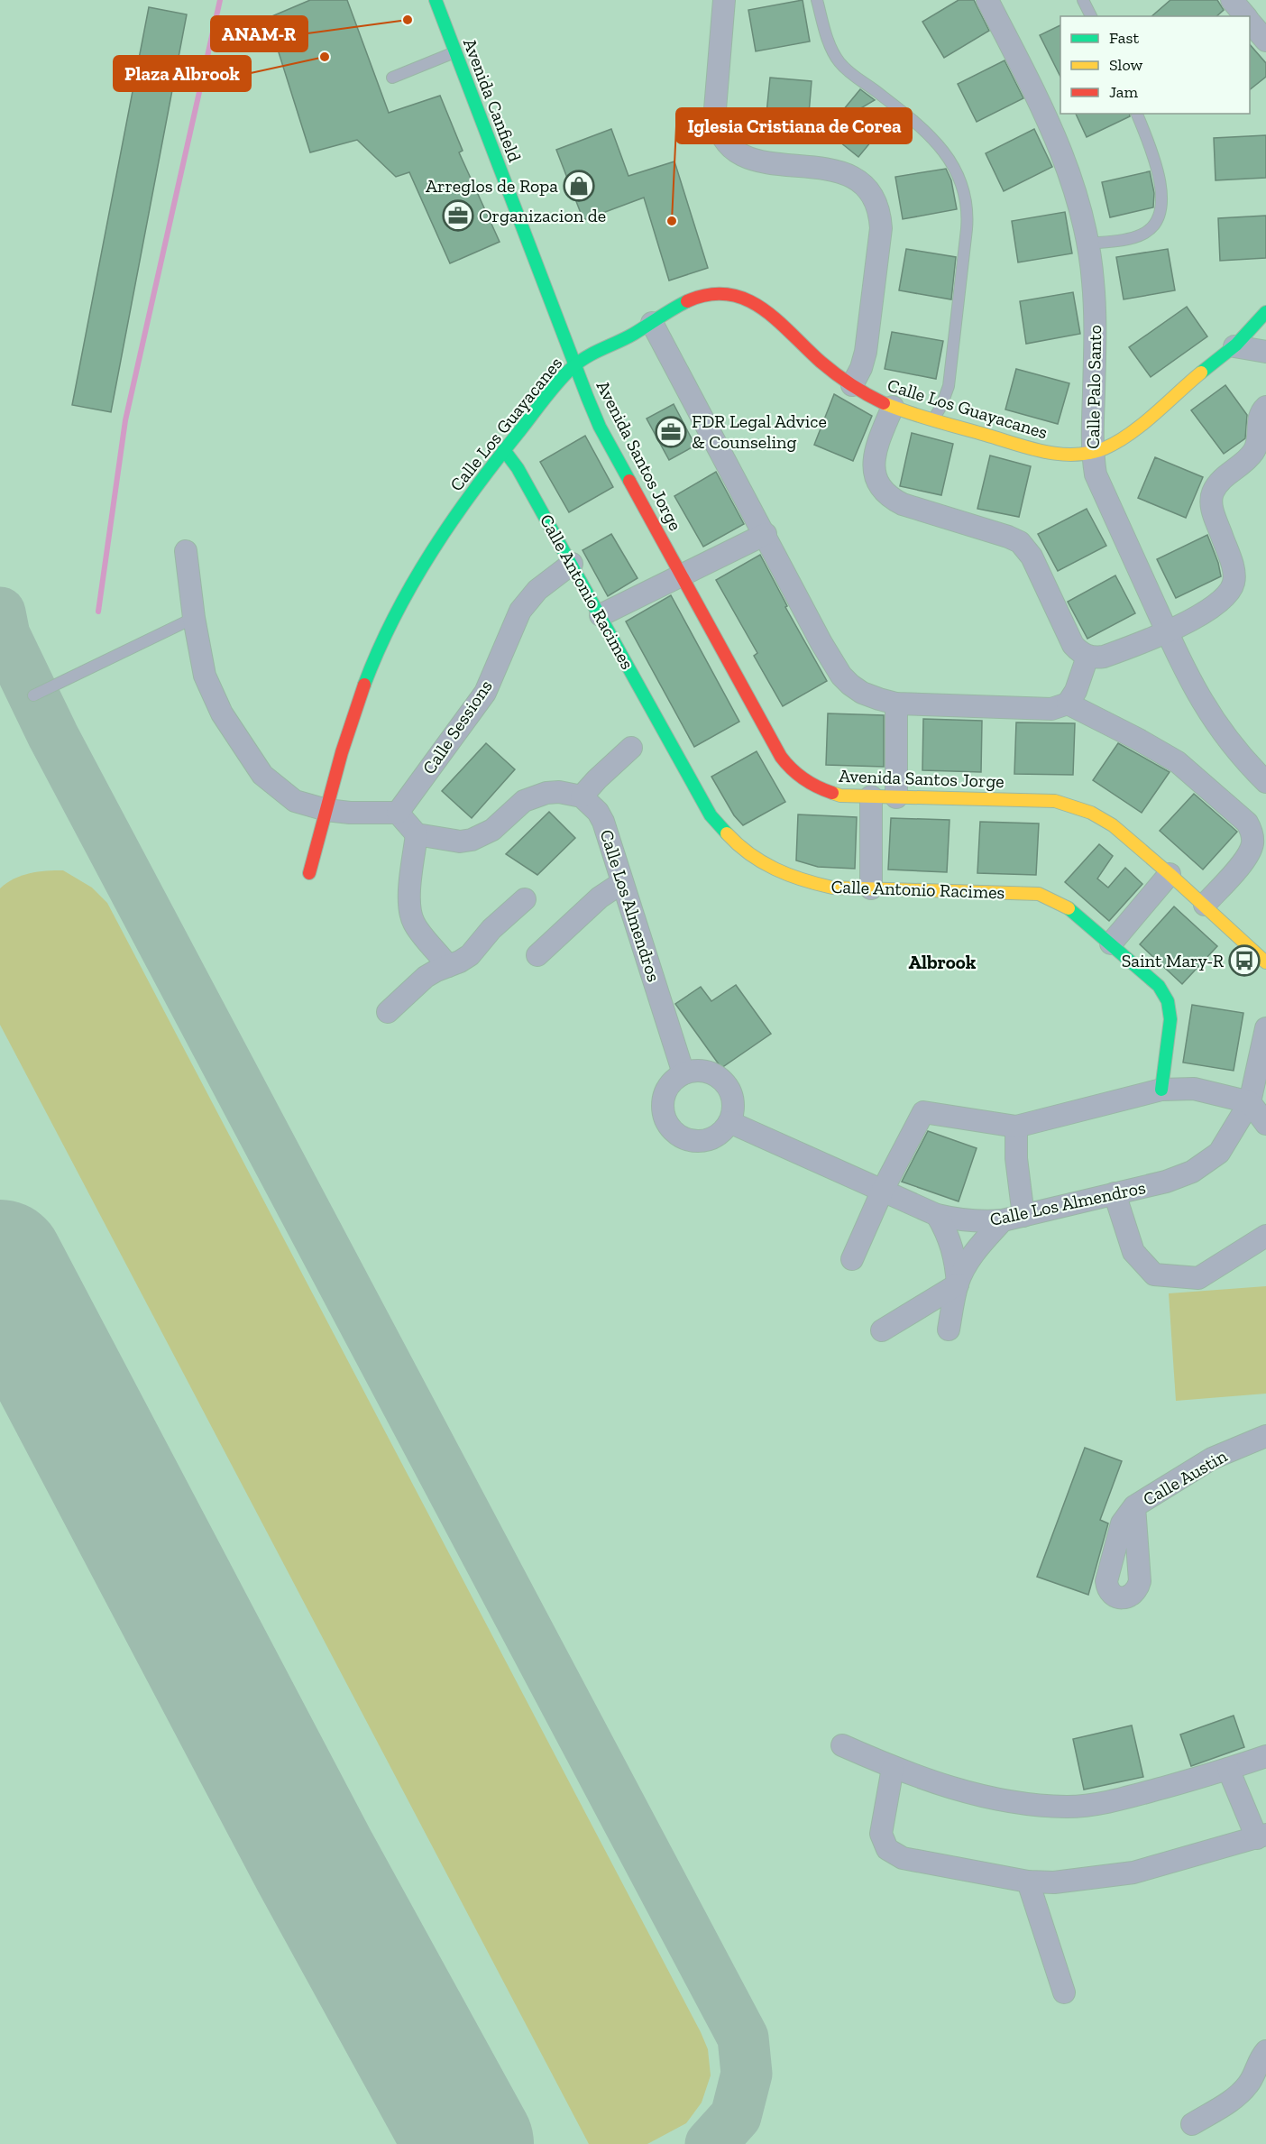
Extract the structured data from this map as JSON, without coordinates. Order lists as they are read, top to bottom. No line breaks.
{"streets":{"street":["Avenida Canfield","Calle Palo Santo","Calle Los Guayacanes","Avenida Santos Jorge","Calle Antonio Racimes","Calle Sessions","Calle Los Almendros","Calle Austin"]},"crossings":[["Avenida Canfield","Calle Los Guayacanes"],["Avenida Canfield","Avenida Santos Jorge"],["Calle Palo Santo","Calle Los Guayacanes"],["Calle Los Guayacanes","Avenida Santos Jorge"],["Calle Los Guayacanes","Calle Antonio Racimes"],["Calle Antonio Racimes","Calle Sessions"]],"districts":["Albrook"],"places":{"other":["ANAM-R","Plaza Albrook","Iglesia Cristiana de Corea"],"shop":["Arreglos de Ropa"],"office":["Organizacion de","FDR Legal Advice & Counseling"],"bus stop":["Saint Mary-R"]},"legend":["Fast","Slow","Jam"]}
